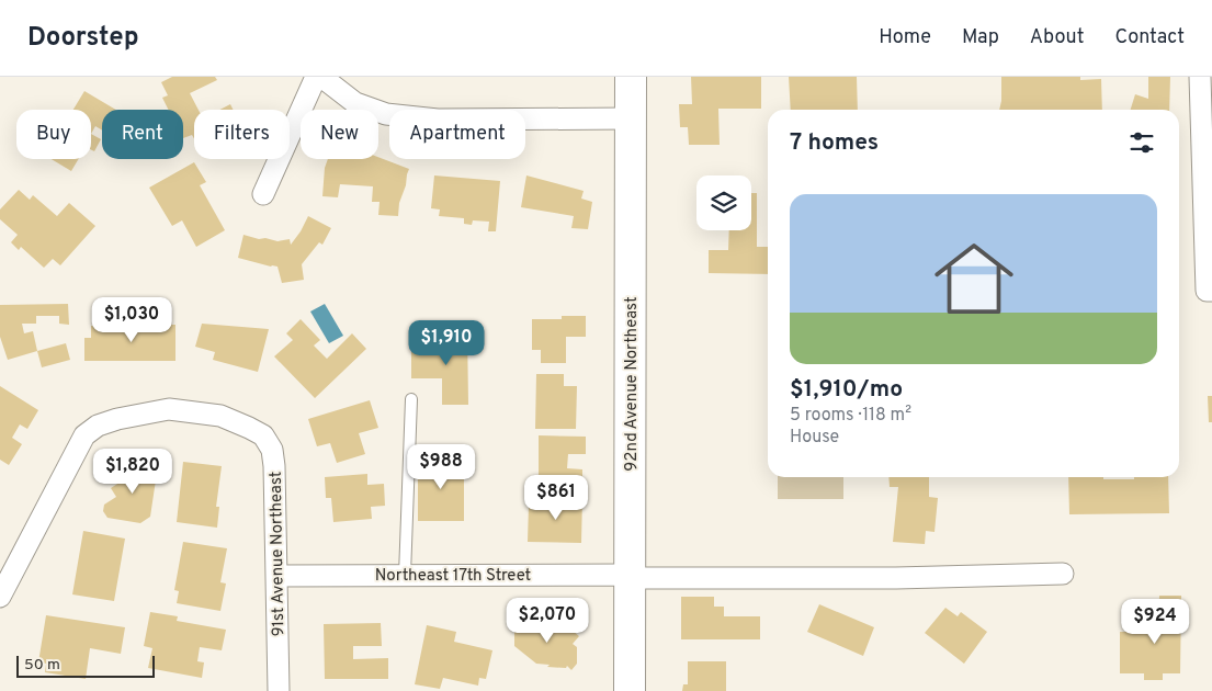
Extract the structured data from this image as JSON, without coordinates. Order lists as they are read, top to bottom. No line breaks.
{"streets":{"main road":["92nd Avenue Northeast"],"street":["91st Avenue Northeast","Northeast 17th Street"]},"crossings":[["92nd Avenue Northeast","Northeast 17th Street"],["91st Avenue Northeast","Northeast 17th Street"]],"scale_bar":"50 m","page":{"header":"Doorstep","nav":["Home","Map","About","Contact"],"chip":["Buy","Rent","Filters","New","Apartment"],"heading":"7 homes","list":[{"name":"$1,910/mo","note":"5 rooms · 118 m² · House"}],"price":["$1,030","$1,910","$988","$1,820","$861","$2,070","$924"],"scale":"50 m"}}
